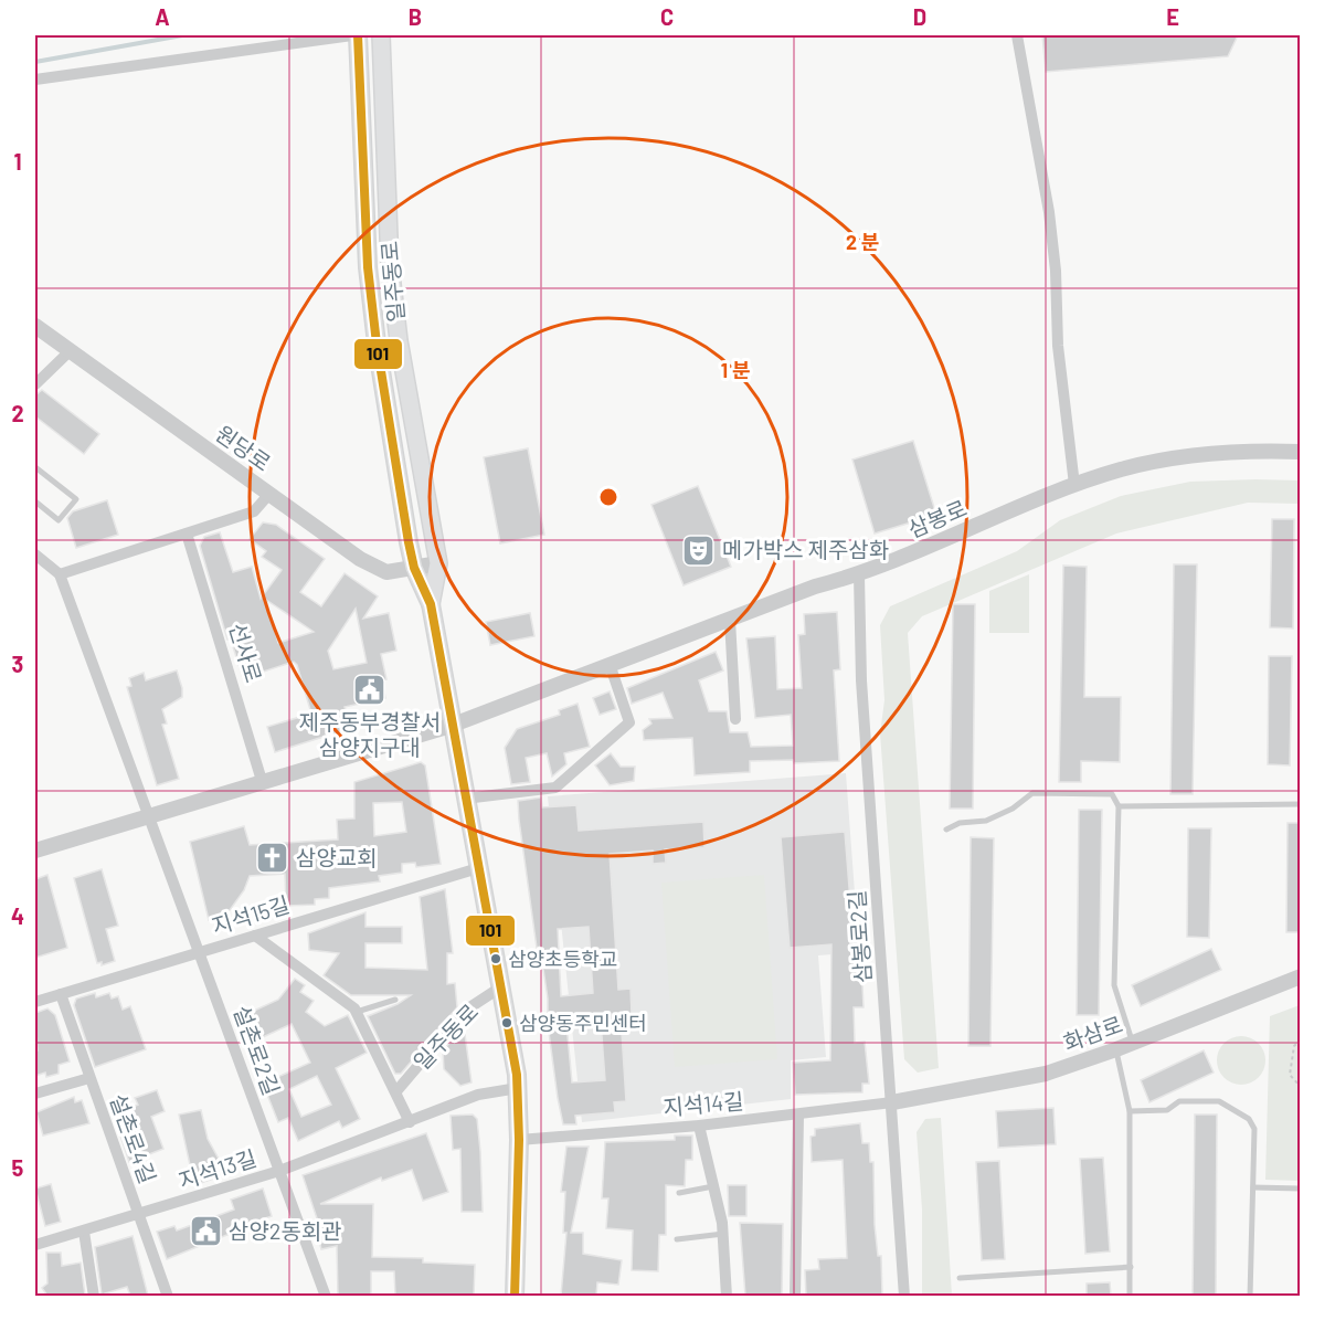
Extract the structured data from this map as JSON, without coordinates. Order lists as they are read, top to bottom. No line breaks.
{"streets":{"main road":["일주동로"],"street":["원당로","삼봉로","선사로","지석15길","삼봉로2길","화삼로","설촌로2길","지석14길","설촌로4길","지석13길"]},"crossings":[["일주동로","원당로"],["일주동로","삼봉로"],["일주동로","지석15길"],["일주동로","지석14길"],["일주동로","지석13길"],["삼봉로","삼봉로2길"],["지석15길","설촌로2길"],["지석15길","설촌로4길"],["삼봉로2길","화삼로"],["삼봉로2길","지석14길"],["화삼로","지석14길"],["설촌로2길","지석13길"],["설촌로4길","지석13길"]],"places":{"theatre":["메가박스 제주삼화"],"public building":["제주동부경찰서 삼양지구대","삼양2동회관"],"church":["삼양교회"],"other":["삼양초등학교","삼양동주민센터"]},"lines":["transit line 101"],"grid":{"columns":["A","B","C","D","E"],"rows":["1","2","3","4","5"]},"rings":["2 분","1 분"]}
